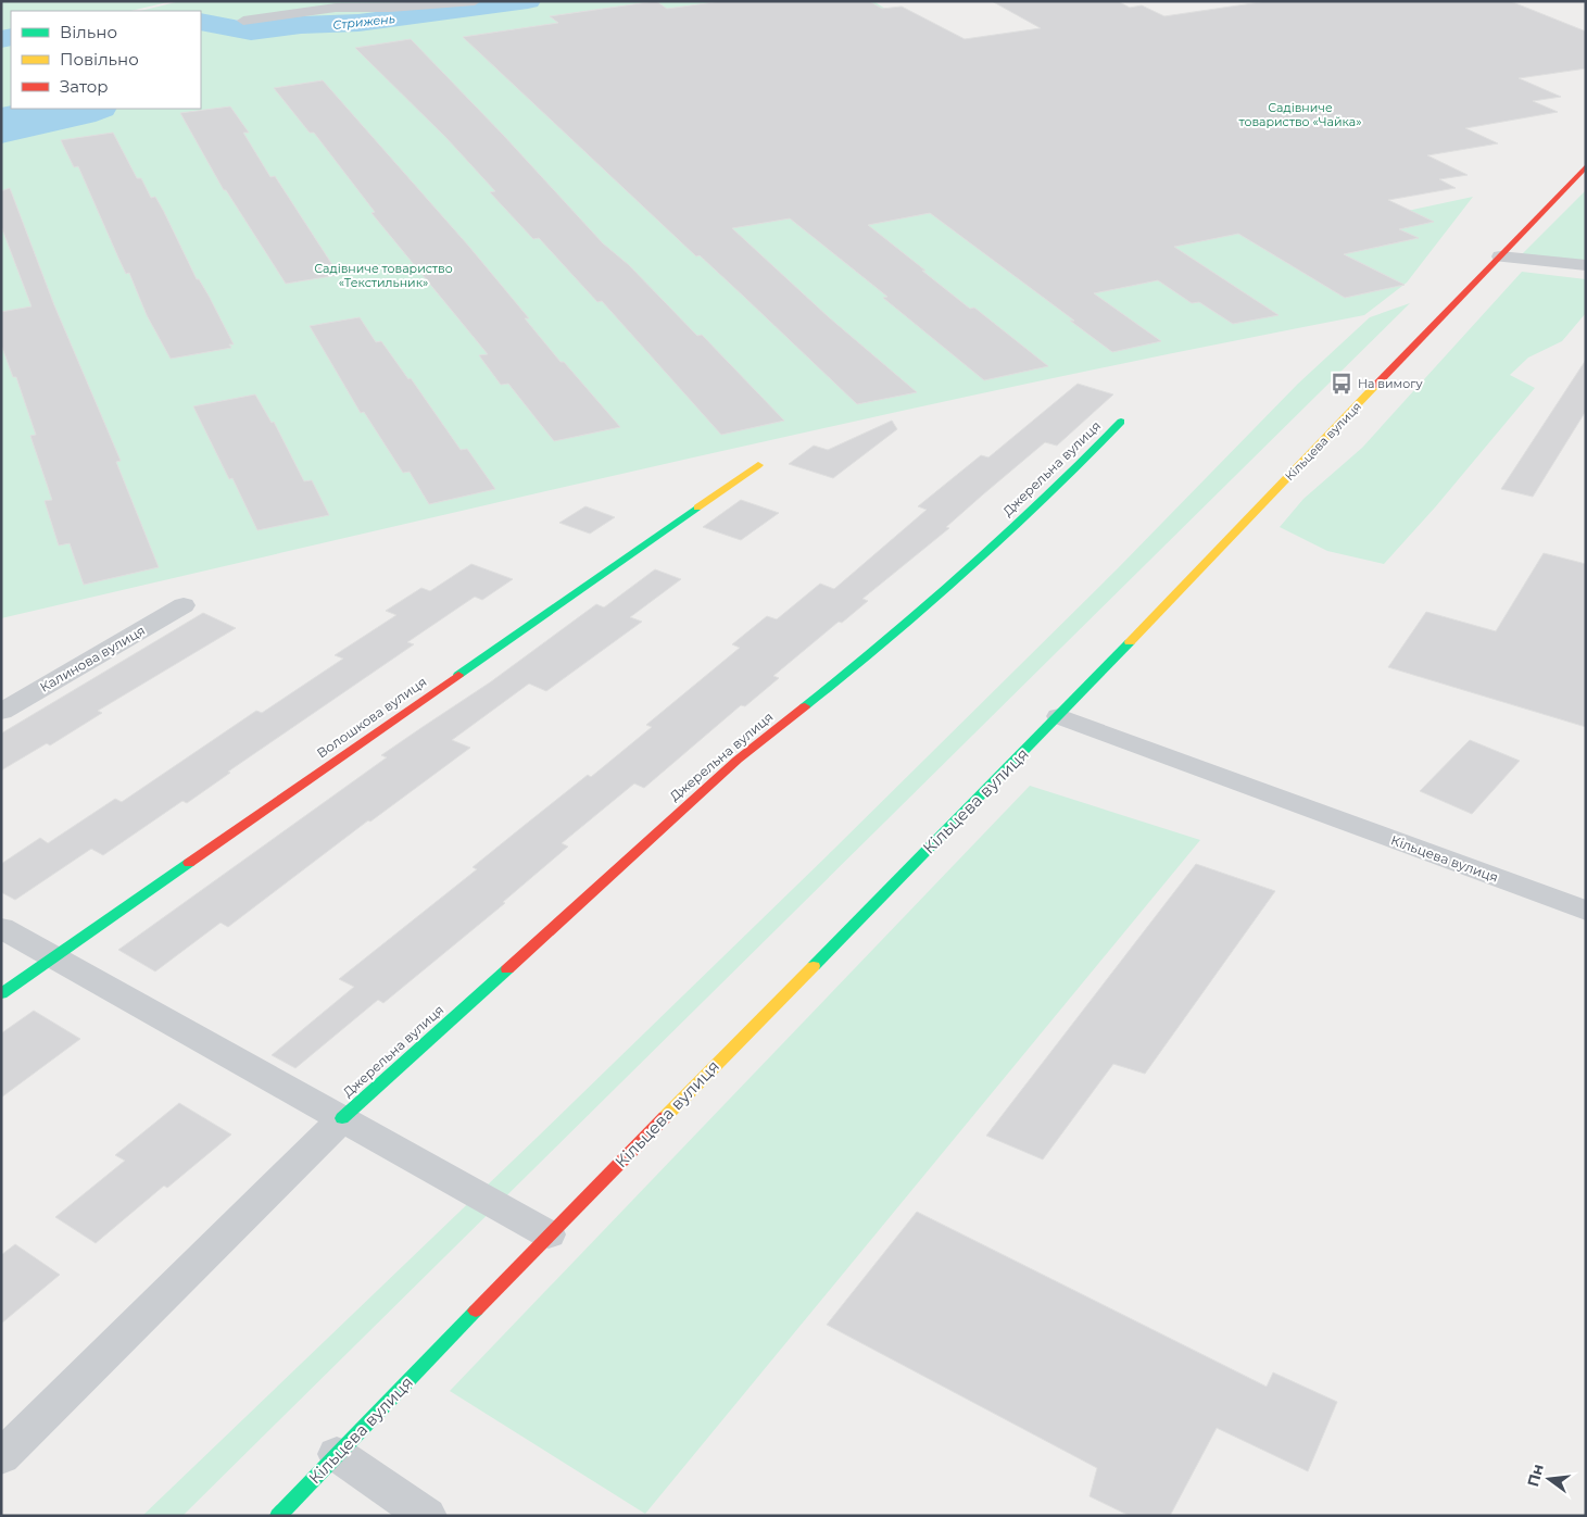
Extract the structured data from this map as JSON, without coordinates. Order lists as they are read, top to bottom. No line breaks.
{"streets":{"main road":["Кільцева вулиця","Джерельна вулиця","Волошкова вулиця"],"street":["Калинова вулиця"]},"water":["Стрижень"],"parks":["Садівниче товариство «Чайка»","Садівниче товариство «Текстильник»"],"places":{"bus stop":["На вимогу"]},"legend":["Вільно","Повільно","Затор"],"north":"left"}
